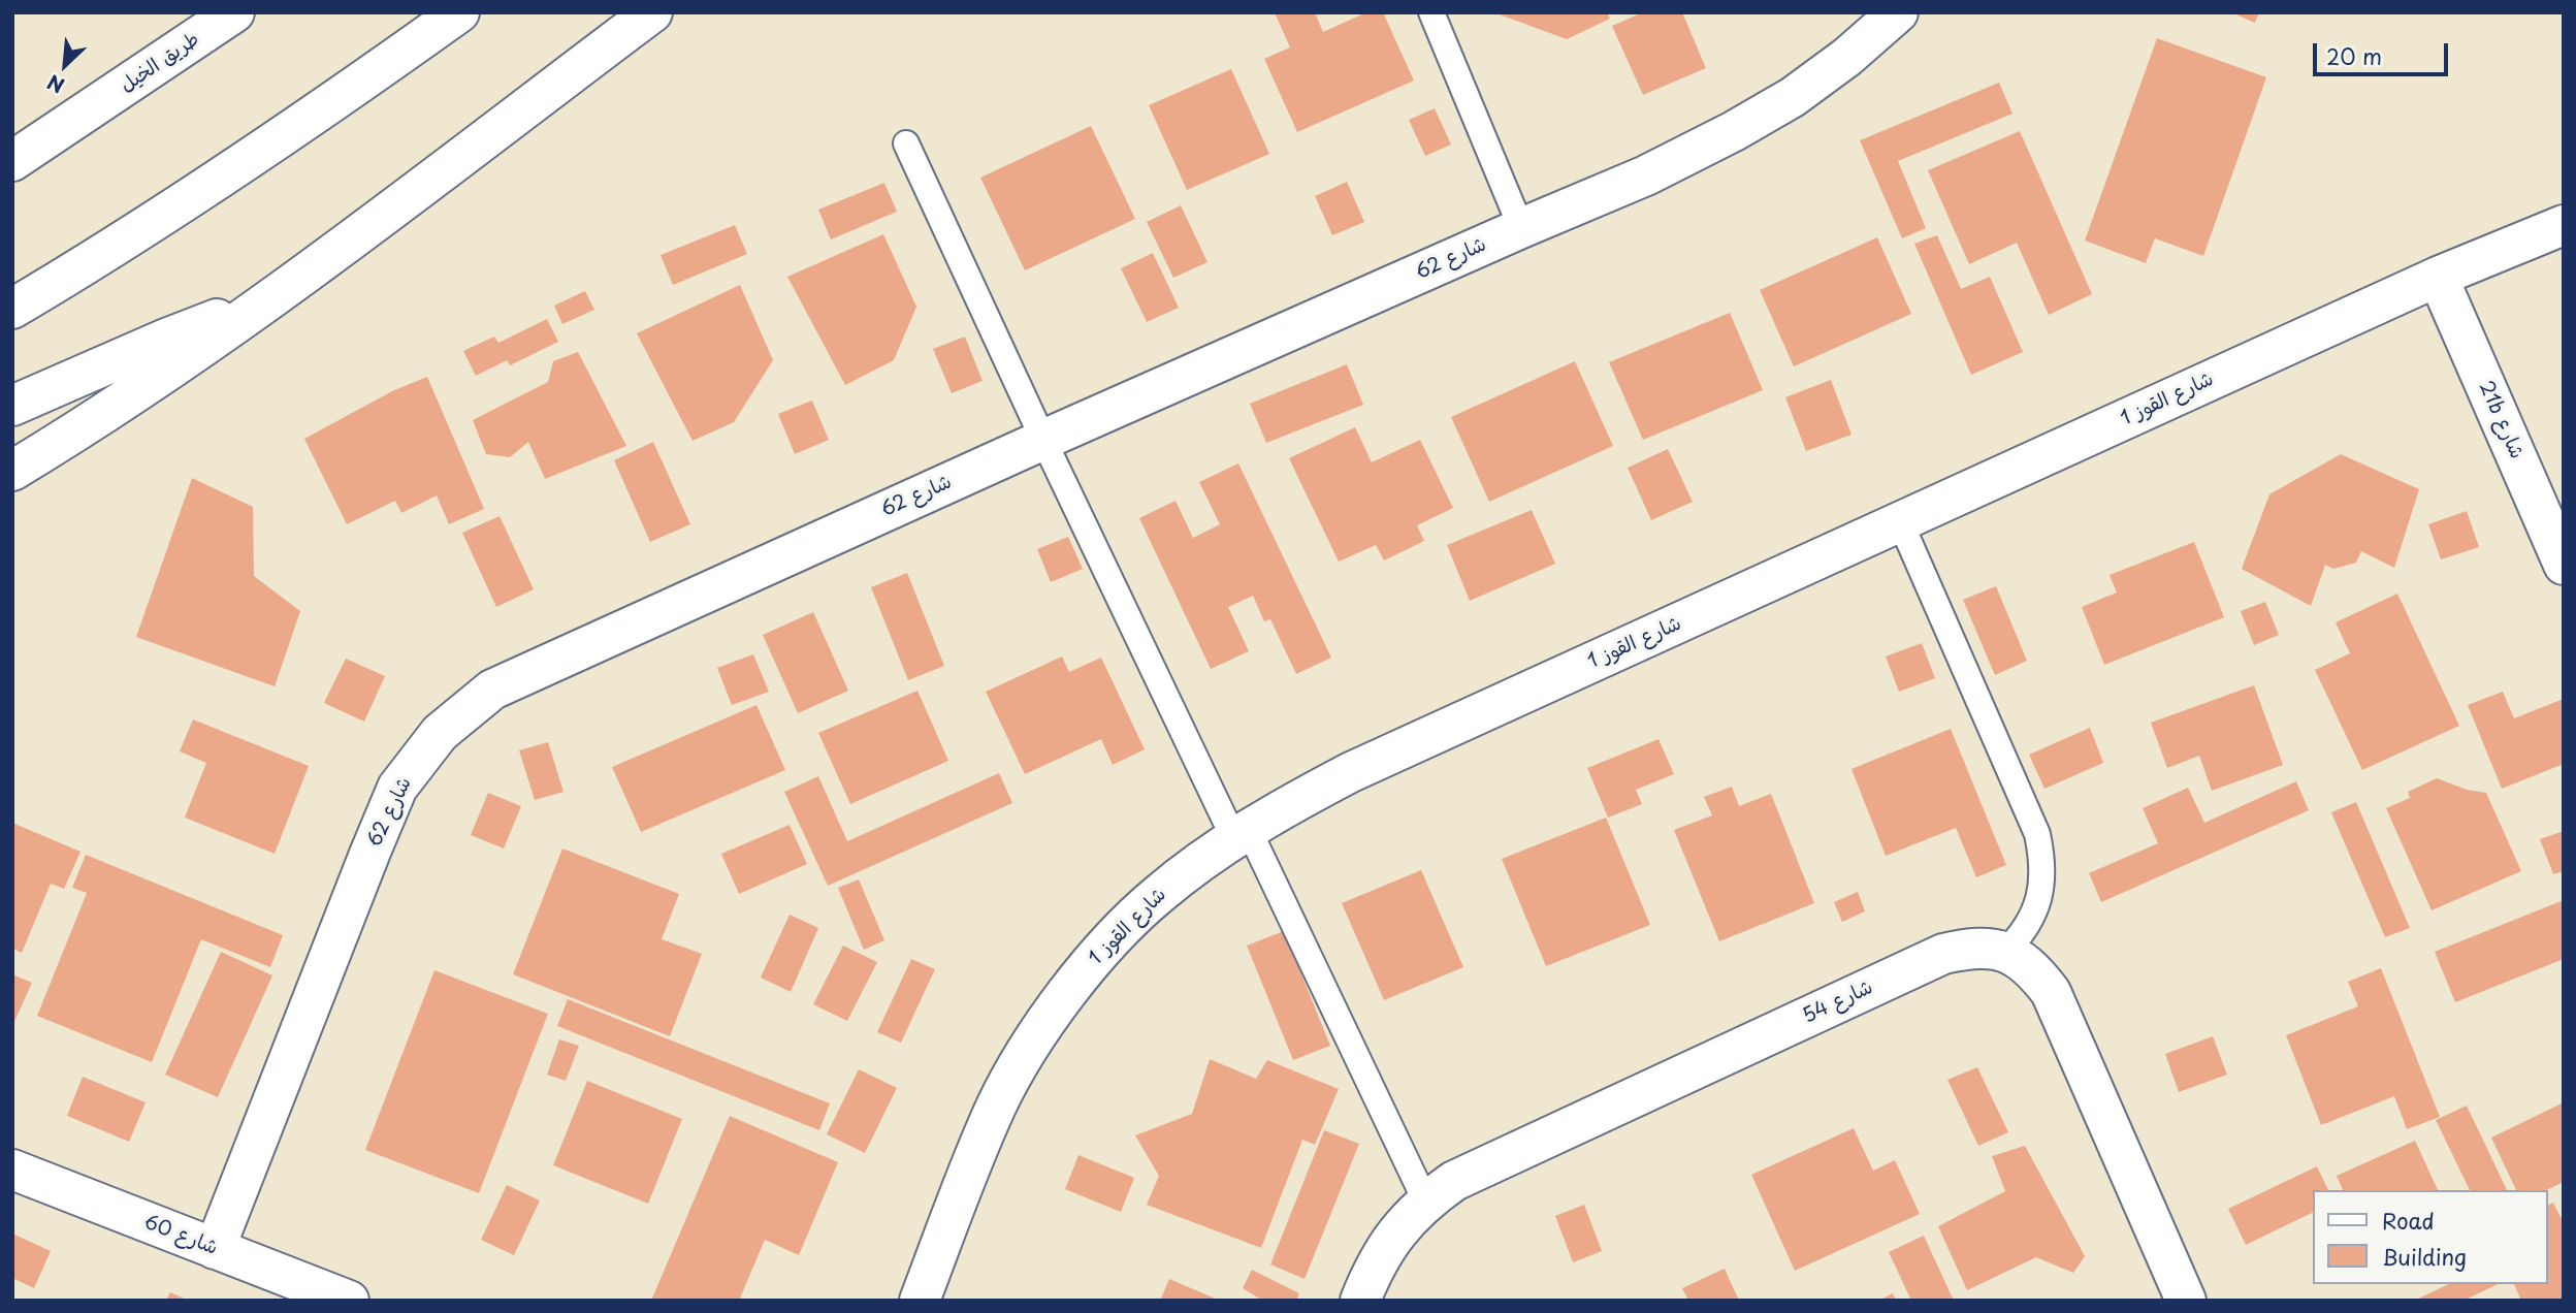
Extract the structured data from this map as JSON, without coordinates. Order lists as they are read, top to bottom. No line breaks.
{"streets":{"main road":["طريق الخيل","شارع 62","شارع القوز 1","21b شارع","شارع 54","شارع 60"]},"crossings":[["شارع 62","شارع 60"],["شارع القوز 1","21b شارع"]],"legend":["Road","Building"],"scale_bar":"20 m","north":"bottom left"}
